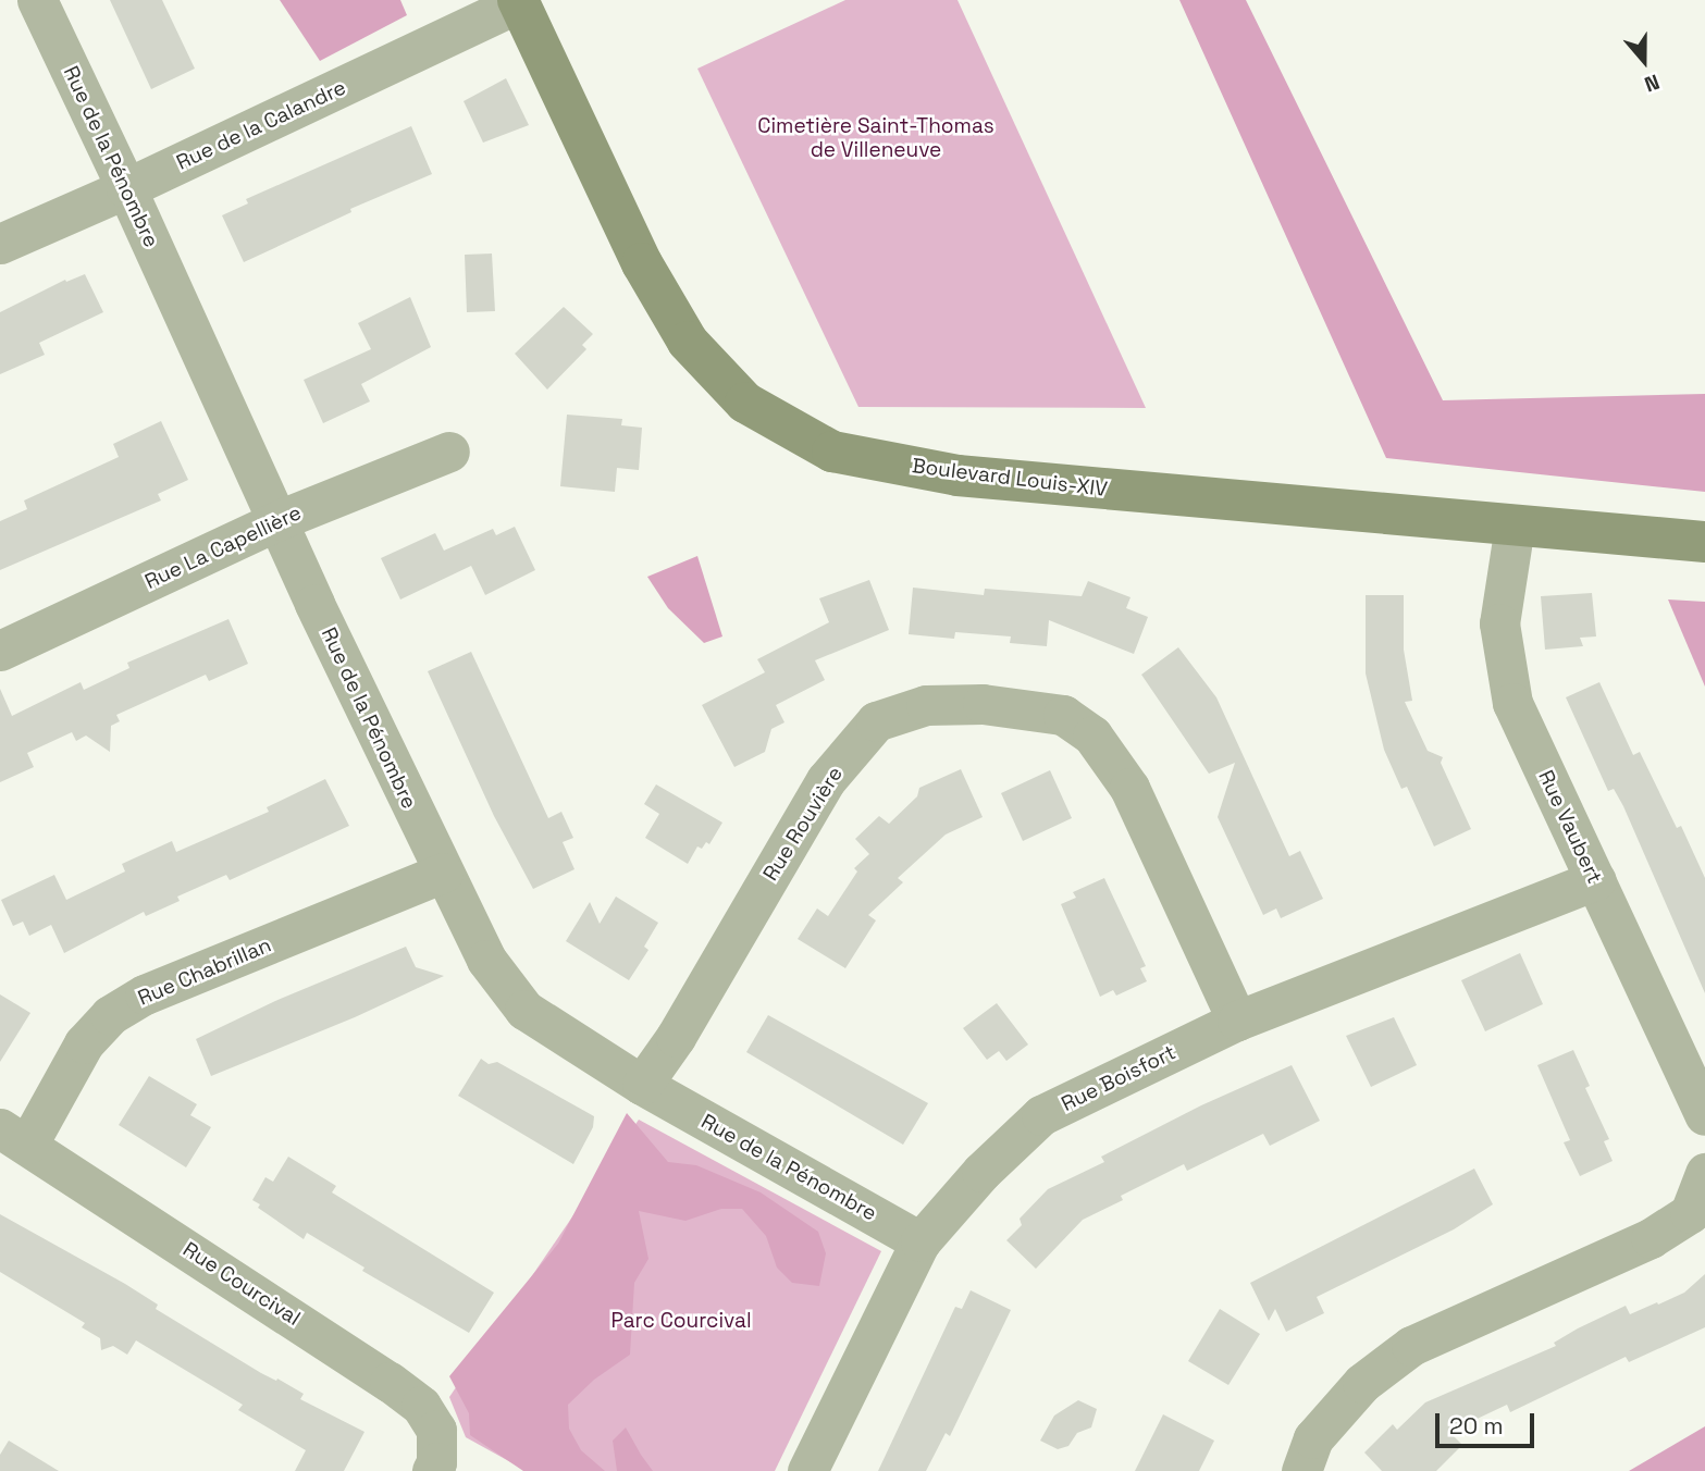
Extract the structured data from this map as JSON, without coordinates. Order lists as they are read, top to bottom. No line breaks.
{"streets":{"main road":["Boulevard Louis-XIV"],"street":["Rue de la Calandre","Rue de la Pénombre","Rue La Capellière","Rue Rouvière","Rue Vaubert","Rue Chabrillan","Rue Boisfort","Rue Courcival"]},"crossings":[["Rue de la Calandre","Rue de la Pénombre"],["Rue de la Calandre","Boulevard Louis-XIV"],["Rue de la Pénombre","Rue La Capellière"],["Rue de la Pénombre","Rue Rouvière"],["Rue de la Pénombre","Rue Chabrillan"],["Rue de la Pénombre","Rue Boisfort"],["Boulevard Louis-XIV","Rue Vaubert"],["Rue Rouvière","Rue Boisfort"],["Rue Vaubert","Rue Boisfort"],["Rue Chabrillan","Rue Courcival"]],"parks":["Cimetière Saint-Thomas de Villeneuve","Parc Courcival"],"scale_bar":"20 m","north":"bottom"}
